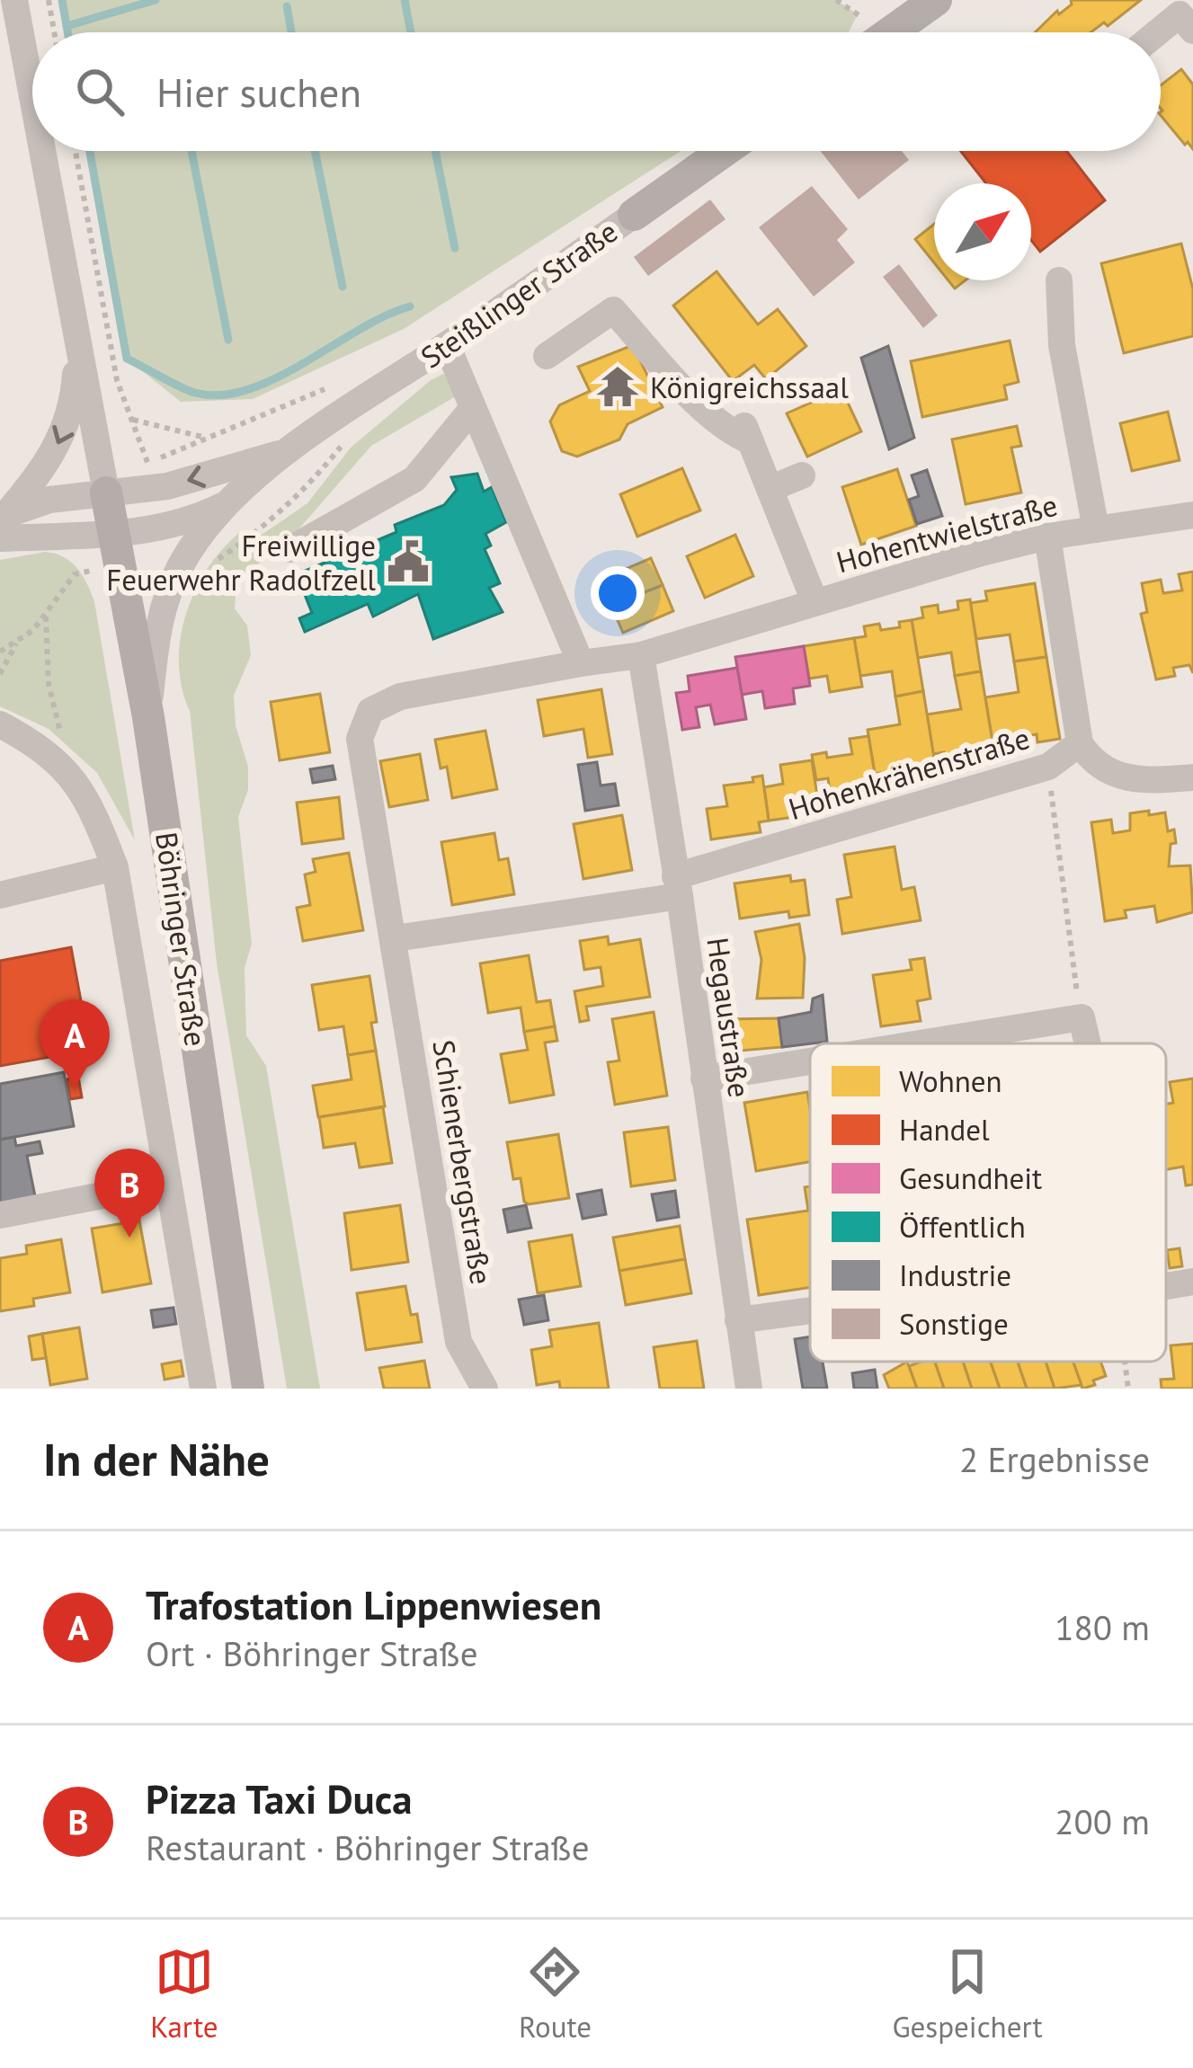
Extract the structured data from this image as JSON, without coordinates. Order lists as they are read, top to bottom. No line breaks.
{"streets":{"main road":["Steißlinger Straße","Böhringer Straße"],"street":["Hohentwielstraße","Hohenkrähenstraße","Hegaustraße","Schienerbergstraße"]},"crossings":[["Hohentwielstraße","Hegaustraße"],["Hohentwielstraße","Schienerbergstraße"],["Hohenkrähenstraße","Hegaustraße"]],"places":{"temple":["Königreichssaal"],"public building":["Freiwillige Feuerwehr Radolfzell"]},"legend":["Wohnen","Handel","Gesundheit","Öffentlich","Industrie","Sonstige"],"north":"top right","page":{"search":"Hier suchen","pins":["A","B"],"heading":["In der Nähe","2 Ergebnisse"],"list":[{"mark":"A","name":"Trafostation Lippenwiesen","note":"Ort · Böhringer Straße","value":"180 m"},{"mark":"B","name":"Pizza Taxi Duca","note":"Restaurant · Böhringer Straße","value":"200 m"}],"nav":["Karte","Route","Gespeichert"]}}
